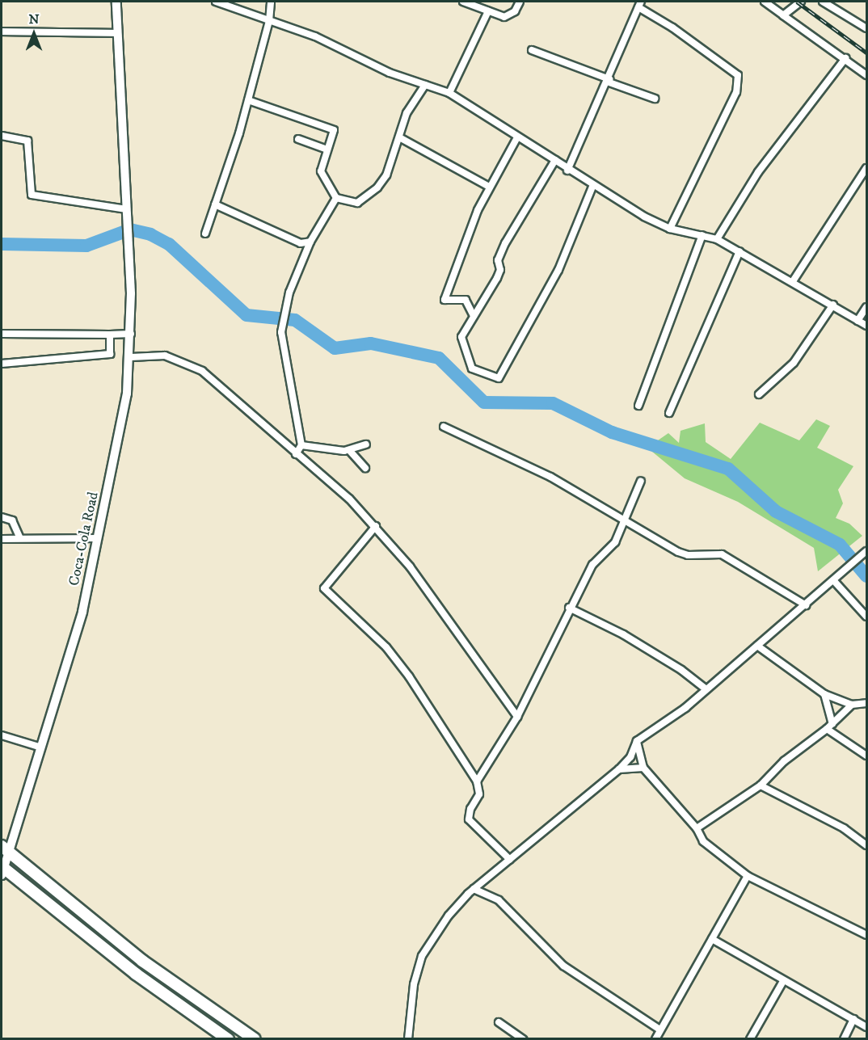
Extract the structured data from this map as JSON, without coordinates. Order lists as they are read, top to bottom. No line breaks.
{"streets":{"street":["Coca-Cola Road"]},"north":"top"}
